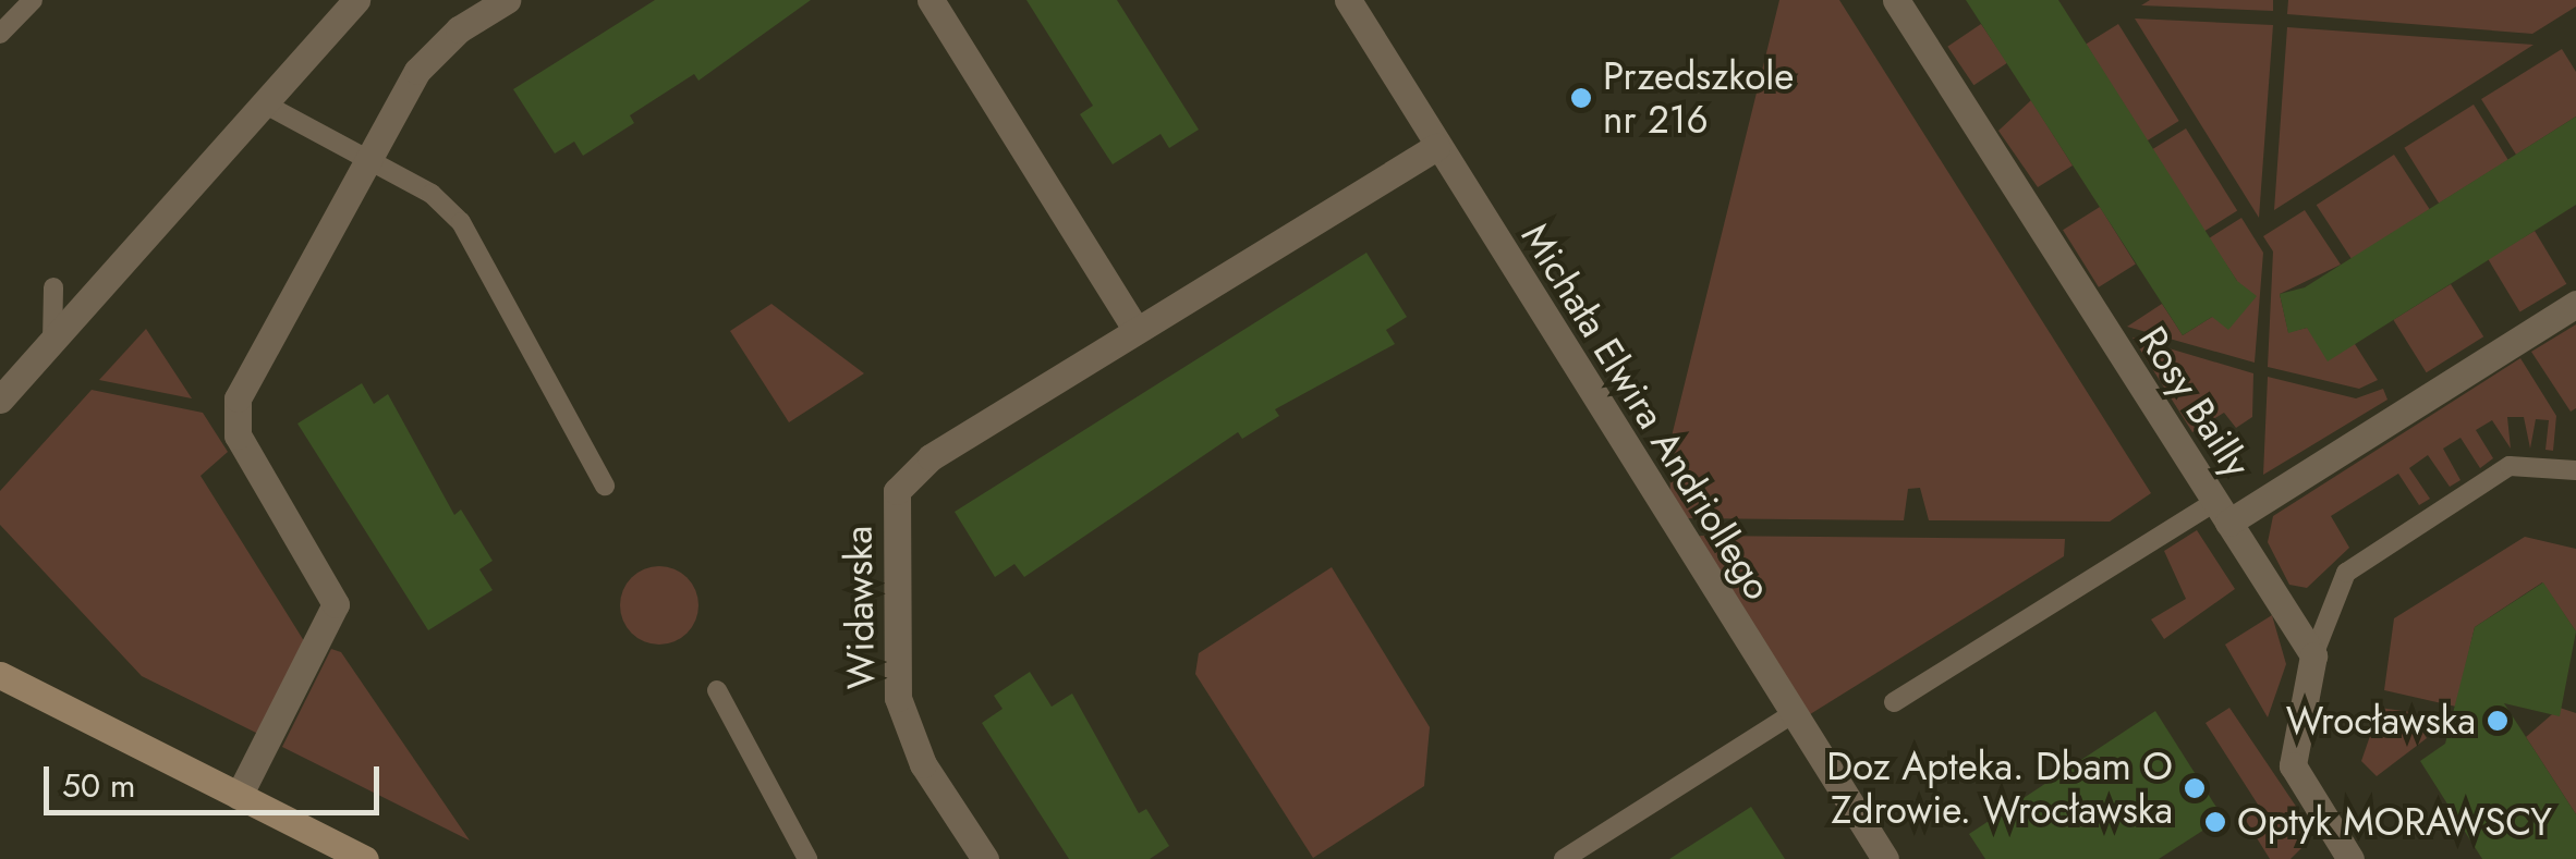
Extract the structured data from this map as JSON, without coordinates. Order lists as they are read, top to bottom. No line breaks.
{"streets":{"street":["Rosy Bailly","Michała Elwira Andriollego","Widawska"]},"crossings":[["Michała Elwira Andriollego","Widawska"]],"places":["Przedszkole nr 216","Wrocławska","Doz Apteka. Dbam O Zdrowie. Wrocławska","Optyk MORAWSCY"],"scale_bar":"50 m"}
